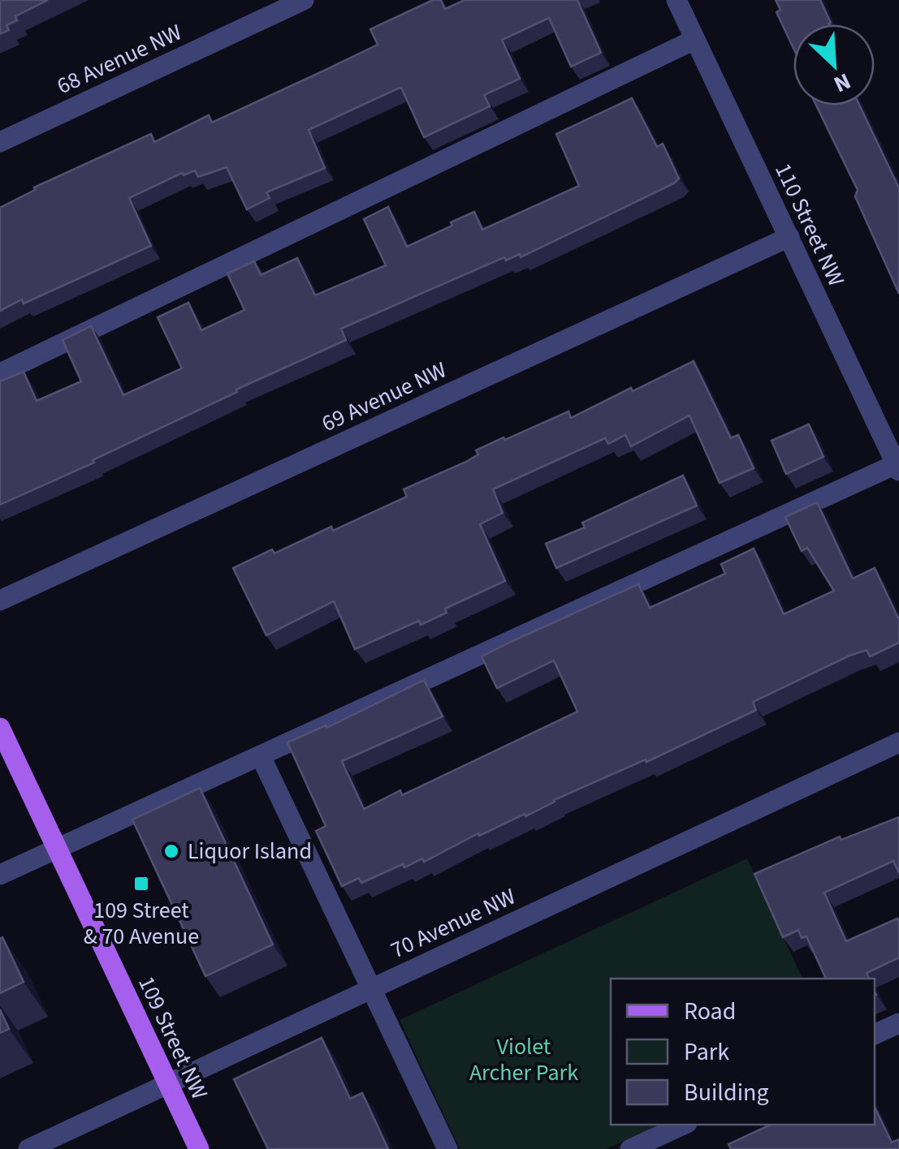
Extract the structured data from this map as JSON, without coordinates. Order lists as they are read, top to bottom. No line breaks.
{"streets":{"main road":["109 Street NW"],"street":["68 Avenue NW","110 Street NW","69 Avenue NW","70 Avenue NW"]},"crossings":[["110 Street NW","69 Avenue NW"],["70 Avenue NW","109 Street NW"]],"parks":["Violet Archer Park"],"places":{"other":["Liquor Island"],"transit":["109 Street & 70 Avenue"]},"legend":["Road","Park","Building"],"north":"bottom right"}
